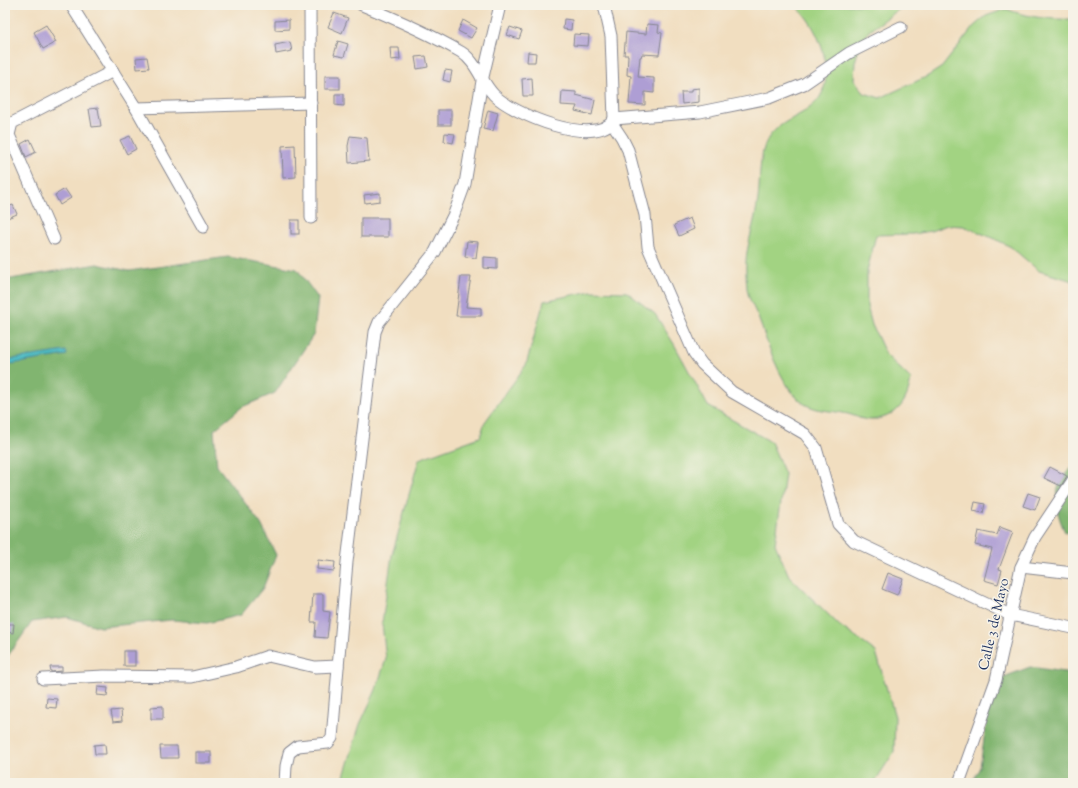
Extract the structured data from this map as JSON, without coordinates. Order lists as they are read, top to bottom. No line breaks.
{"streets":{"street":["Calle 3 de Mayo"]}}
